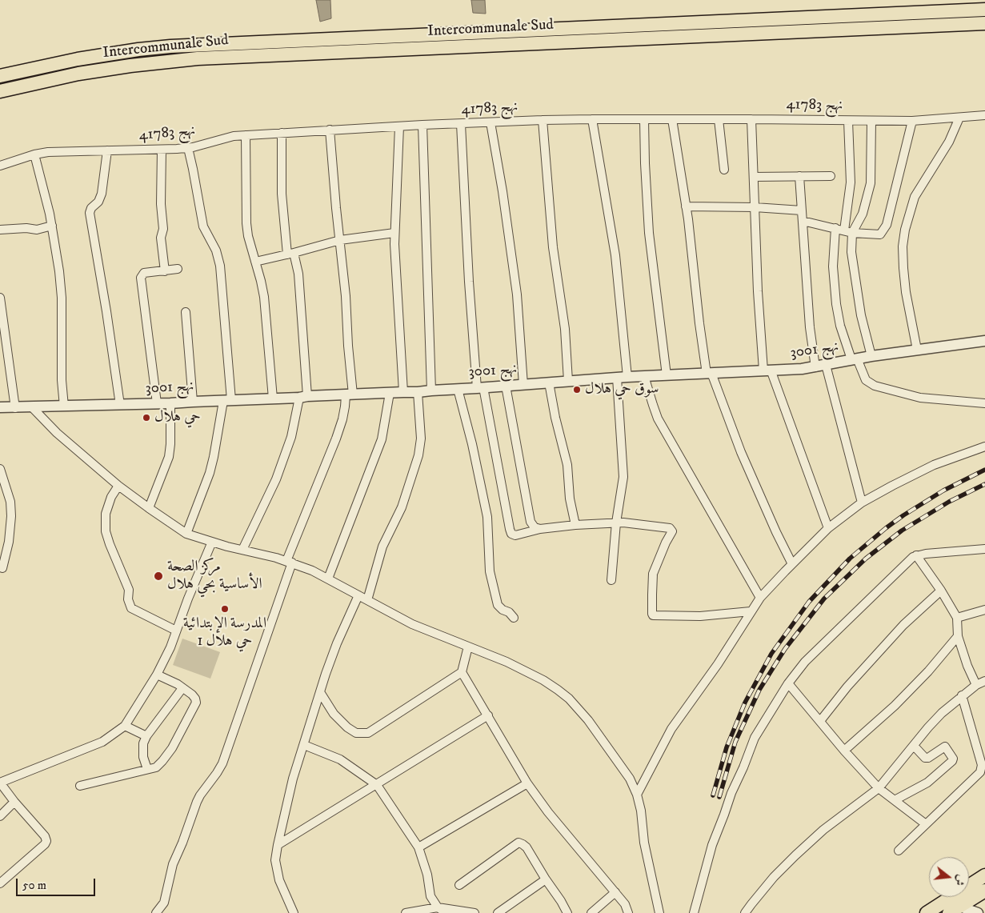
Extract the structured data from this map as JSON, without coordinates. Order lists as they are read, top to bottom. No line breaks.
{"streets":{"main road":["Intercommunale Sud"],"street":["نهج 41783","نهج 3001"]},"places":["سوق حي هلال","حي هلال","مركز الصحة الأساسية بحي هلال","المدرسة الإبتدائية حي هلال 1"],"scale_bar":"50 m","north":"right"}
